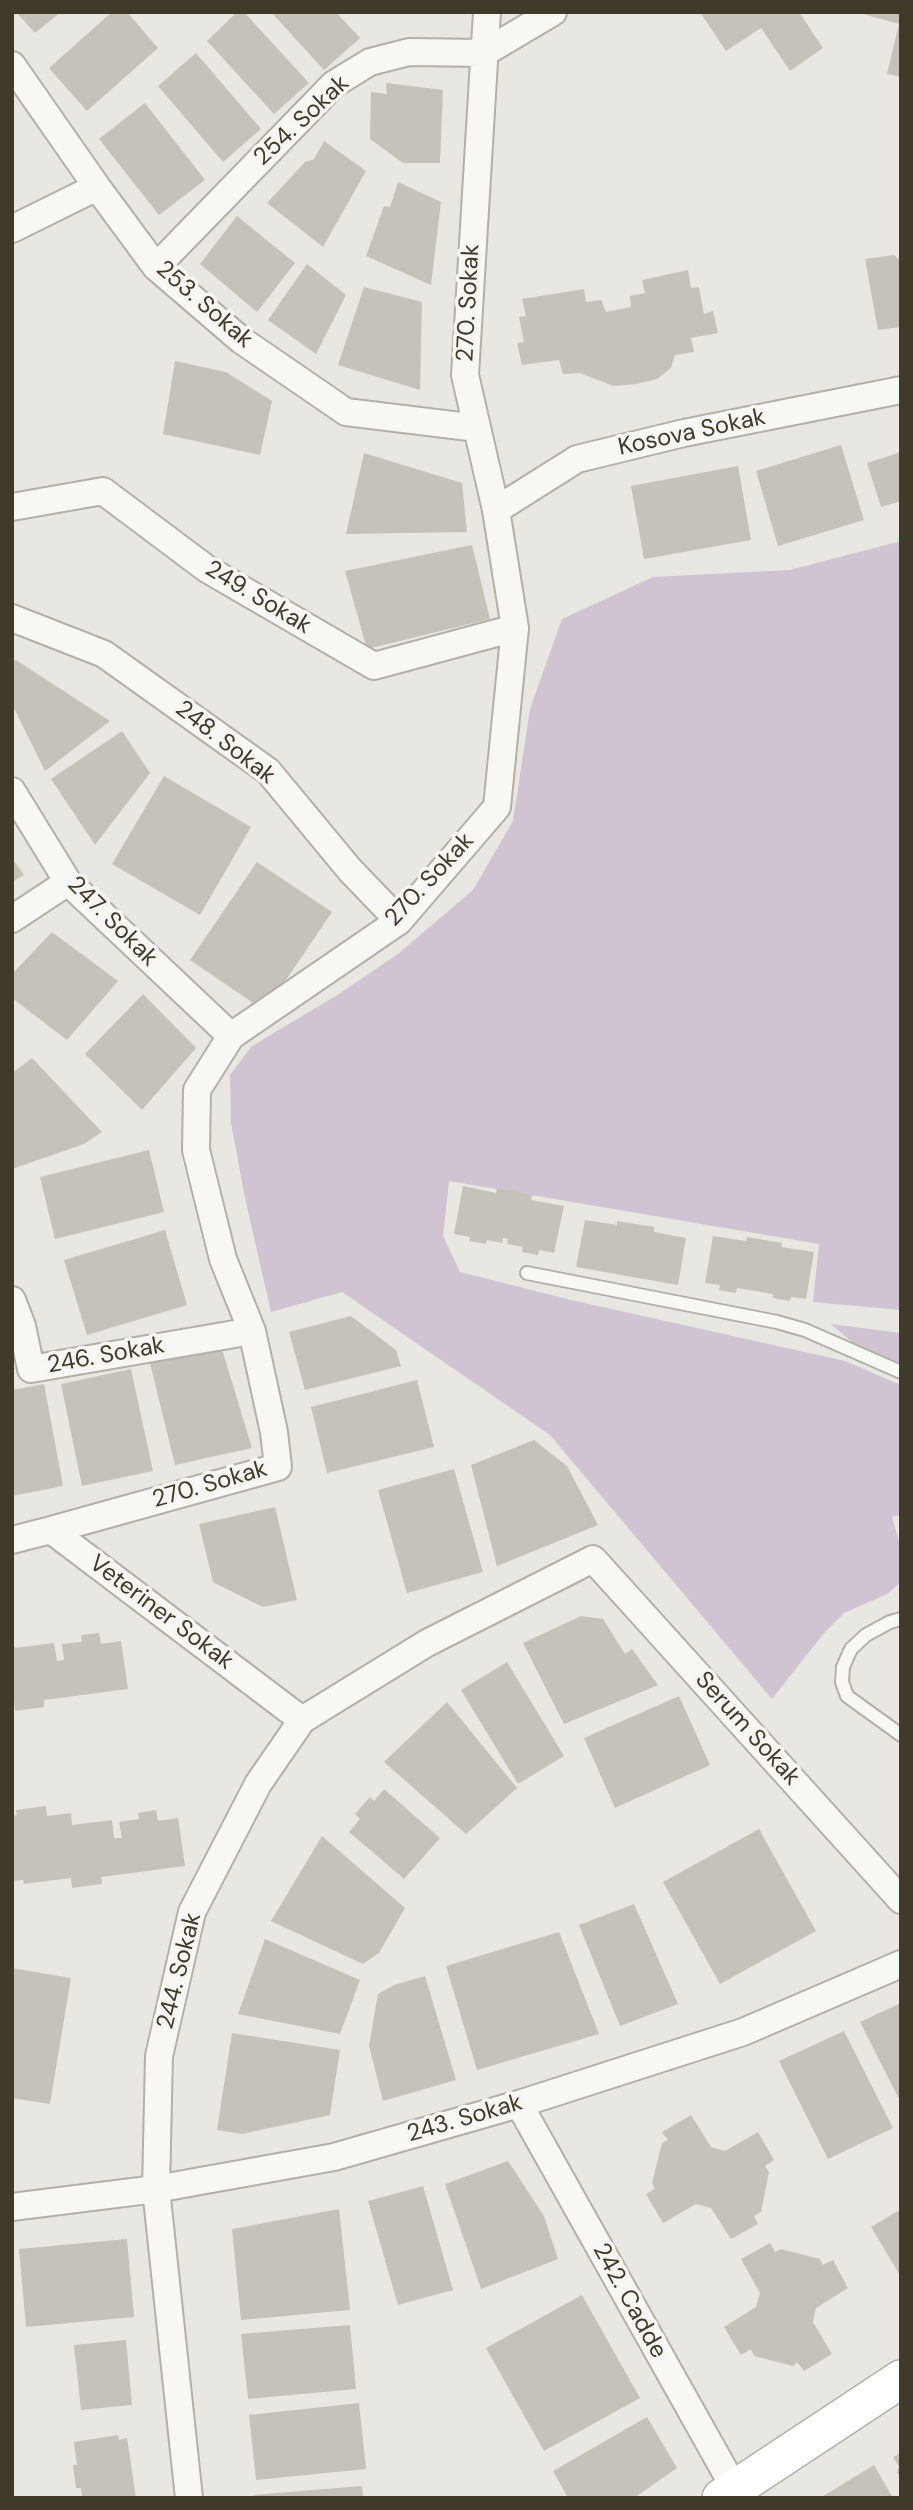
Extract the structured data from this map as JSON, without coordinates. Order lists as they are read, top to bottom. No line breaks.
{"streets":{"street":["254. Sokak","270. Sokak","253. Sokak","Kosova Sokak","249. Sokak","248. Sokak","247. Sokak","246. Sokak","Veteriner Sokak","Serum Sokak","244. Sokak","243. Sokak","242. Cadde"]},"crossings":[["254. Sokak","270. Sokak"],["254. Sokak","253. Sokak"],["270. Sokak","253. Sokak"],["270. Sokak","Kosova Sokak"],["270. Sokak","249. Sokak"],["270. Sokak","248. Sokak"],["270. Sokak","247. Sokak"],["270. Sokak","246. Sokak"],["270. Sokak","Veteriner Sokak"],["Veteriner Sokak","244. Sokak"],["Serum Sokak","244. Sokak"],["244. Sokak","243. Sokak"],["243. Sokak","242. Cadde"]]}
